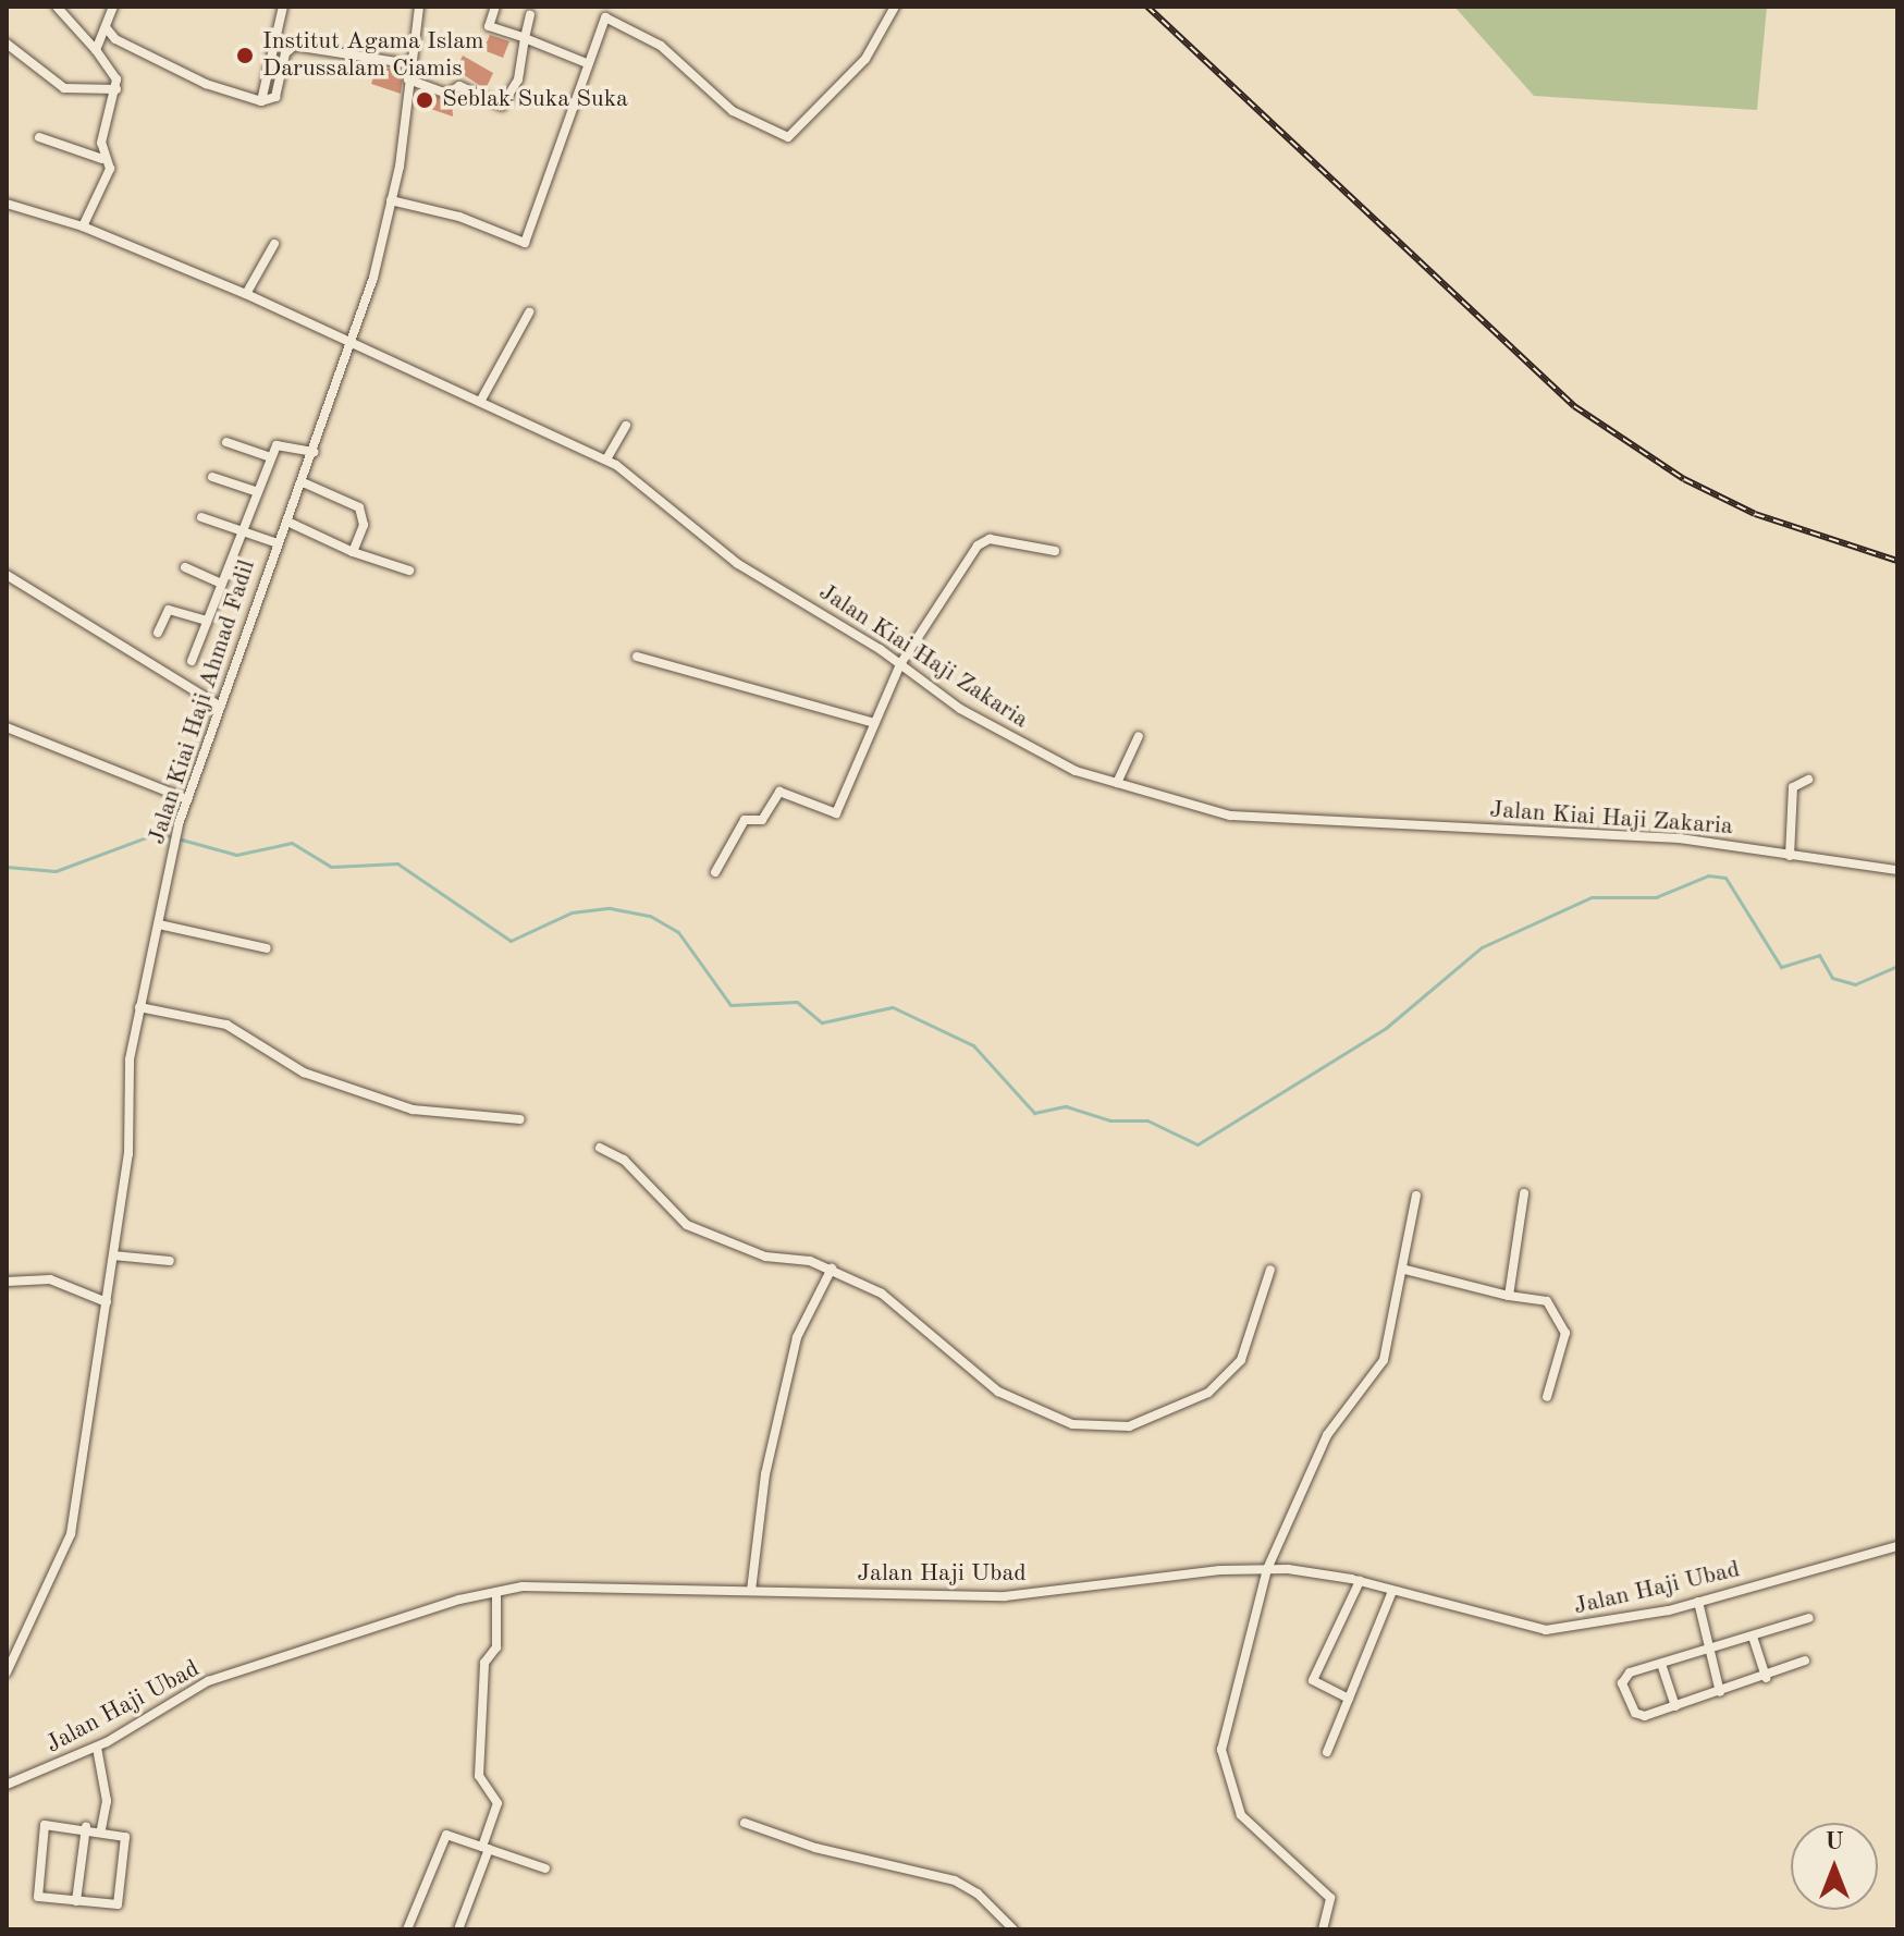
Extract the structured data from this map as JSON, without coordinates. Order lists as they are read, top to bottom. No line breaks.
{"streets":{"street":["Jalan Kiai Haji Zakaria","Jalan Kiai Haji Ahmad Fadil","Jalan Haji Ubad"]},"crossings":[["Jalan Kiai Haji Zakaria","Jalan Kiai Haji Ahmad Fadil"]],"places":["Institut Agama Islam Darussalam Ciamis","Seblak Suka Suka"],"north":"top"}
